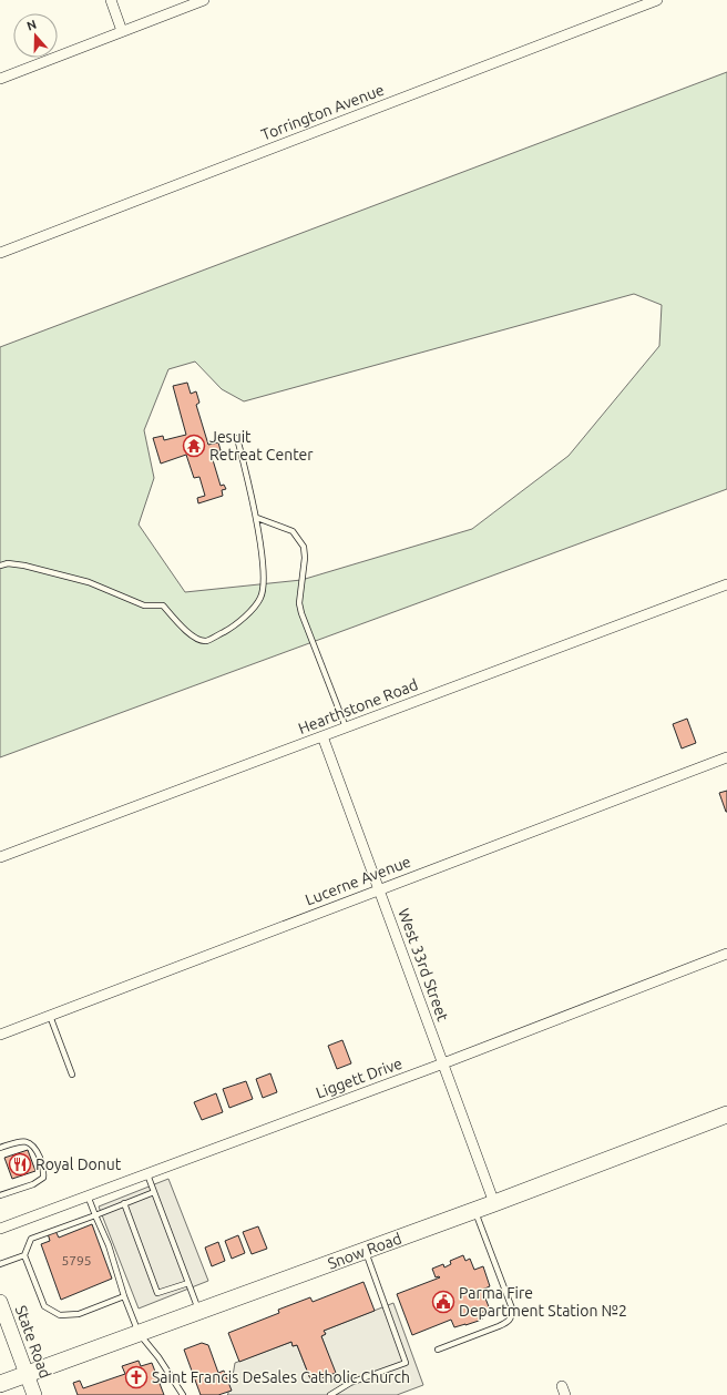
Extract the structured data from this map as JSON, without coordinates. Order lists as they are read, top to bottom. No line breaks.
{"streets":{"main road":["Snow Road","State Road"],"street":["Torrington Avenue","Hearthstone Road","Lucerne Avenue","West 33rd Street","Liggett Drive"]},"crossings":[["Hearthstone Road","West 33rd Street"],["Lucerne Avenue","West 33rd Street"],["West 33rd Street","Liggett Drive"],["West 33rd Street","Snow Road"],["Snow Road","State Road"]],"places":{"temple":["Jesuit Retreat Center"],"restaurant":["Royal Donut"],"public building":["Parma Fire Department Station №2"],"church":["Saint Francis DeSales Catholic Church"]},"house_numbers":["5795"],"north":"top"}
